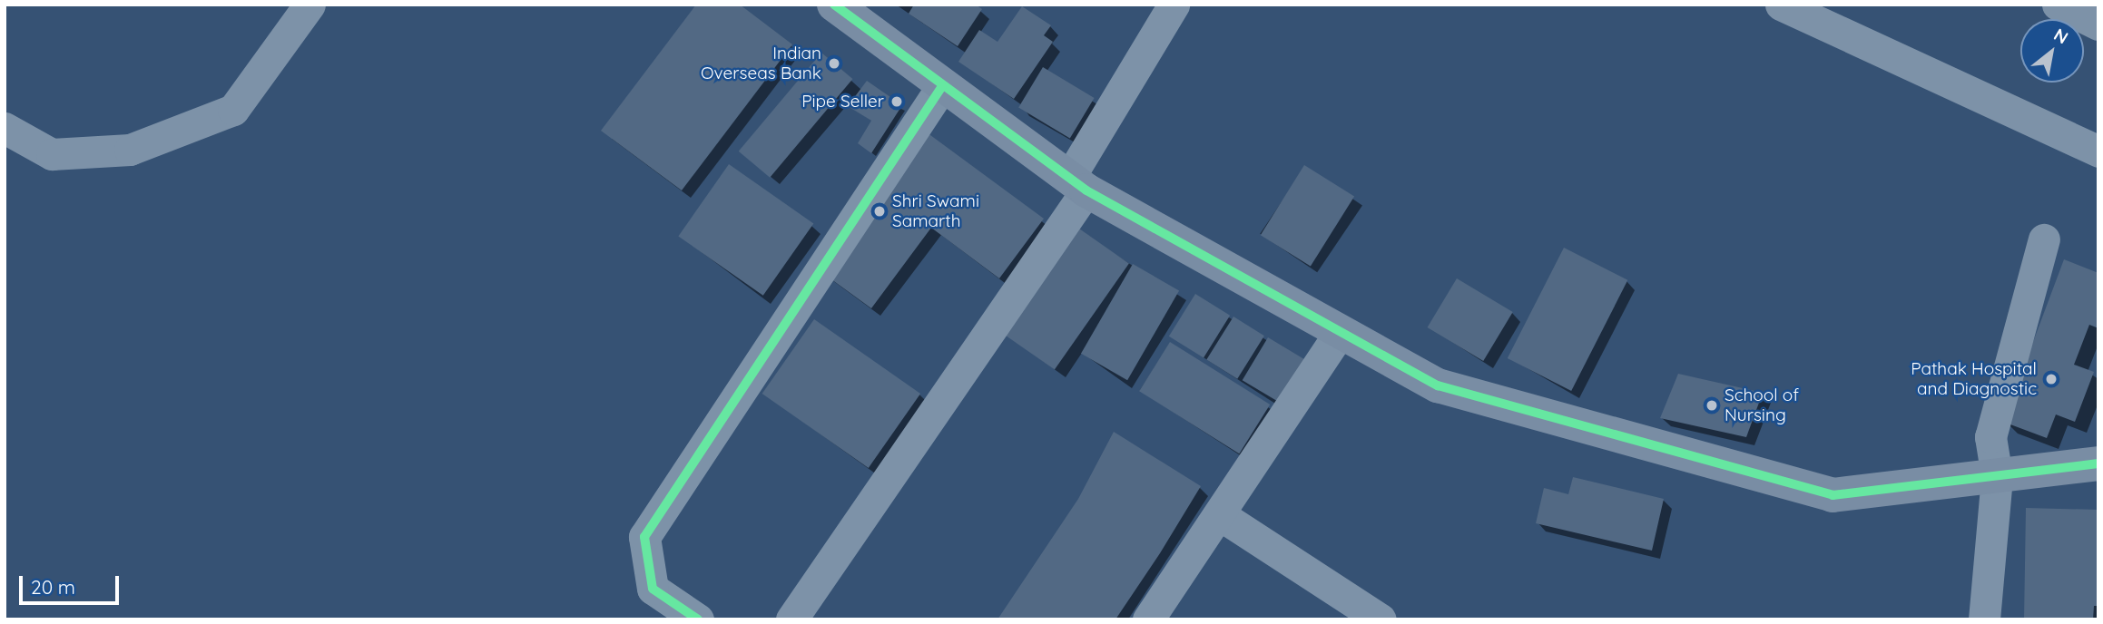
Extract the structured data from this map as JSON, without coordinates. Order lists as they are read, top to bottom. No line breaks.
{"places":["Indian Overseas Bank","Pipe Seller","Shri Swami Samarth","Pathak Hospital and Diagnostic","School of Nursing"],"scale_bar":"20 m","north":"top right"}
